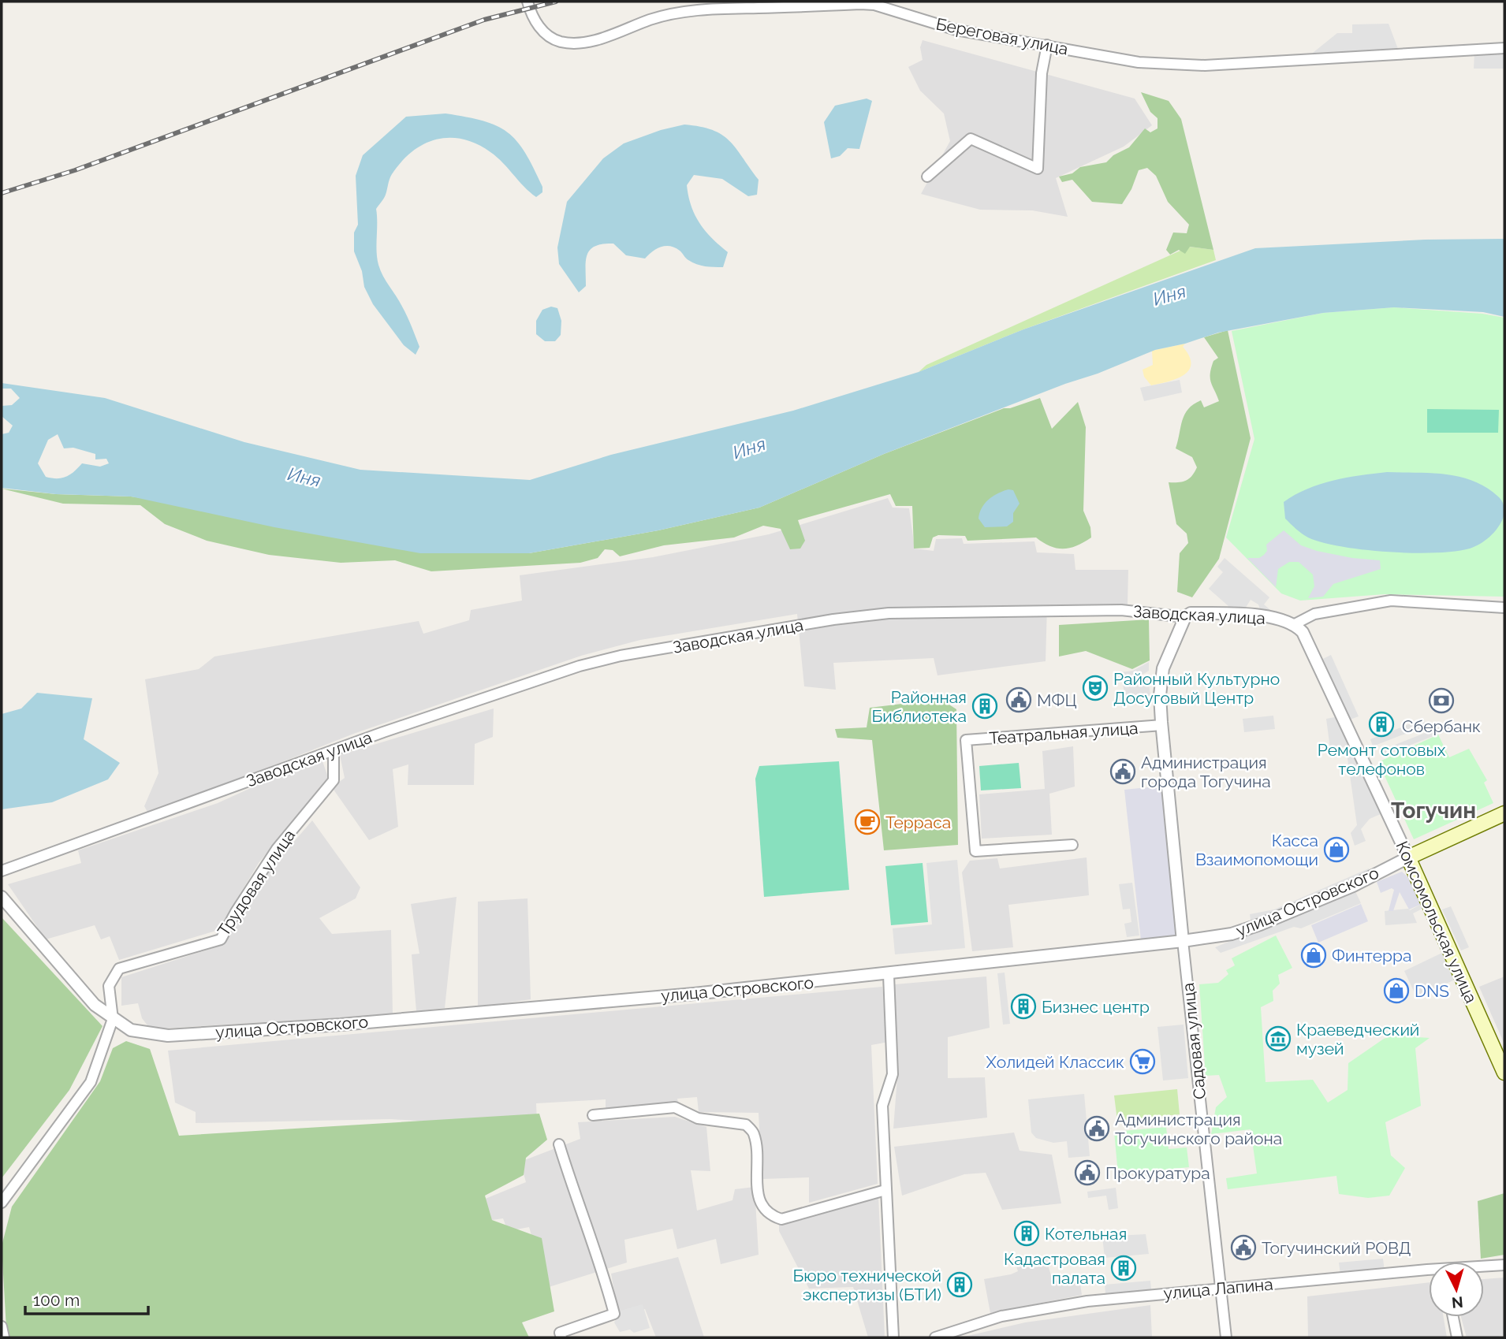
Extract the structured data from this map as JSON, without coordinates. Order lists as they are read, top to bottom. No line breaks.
{"streets":{"main road":["улица Островского","Комсомольская улица"],"street":["Береговая улица","Заводская улица","Театральная улица","Трудовая улица","Садовая улица","улица Лапина"]},"crossings":[["Заводская улица","Трудовая улица"],["Заводская улица","Комсомольская улица"],["Трудовая улица","улица Островского"],["улица Островского","Комсомольская улица"],["улица Островского","Садовая улица"],["Садовая улица","улица Лапина"]],"districts":["Тогучин"],"water":["Иня"],"places":{"theatre":["Районный Культурно Досуговый Центр"],"public building":["МФЦ","Администрация города Тогучина","Администрация Тогучинского района","Прокуратура","Тогучинский РОВД"],"bank":["Сбербанк"],"building":["Районная Библиотека","Ремонт сотовых телефонов","Бизнес центр","Котельная","Кадастровая палата","Бюро технической экспертизы (БТИ)"],"cafe":["Терраса"],"shop":["Касса Взаимопомощи","Финтерра","DNS"],"museum":["Краеведческий музей"],"supermarket":["Холидей Классик"]},"scale_bar":"100 m","north":"bottom"}
